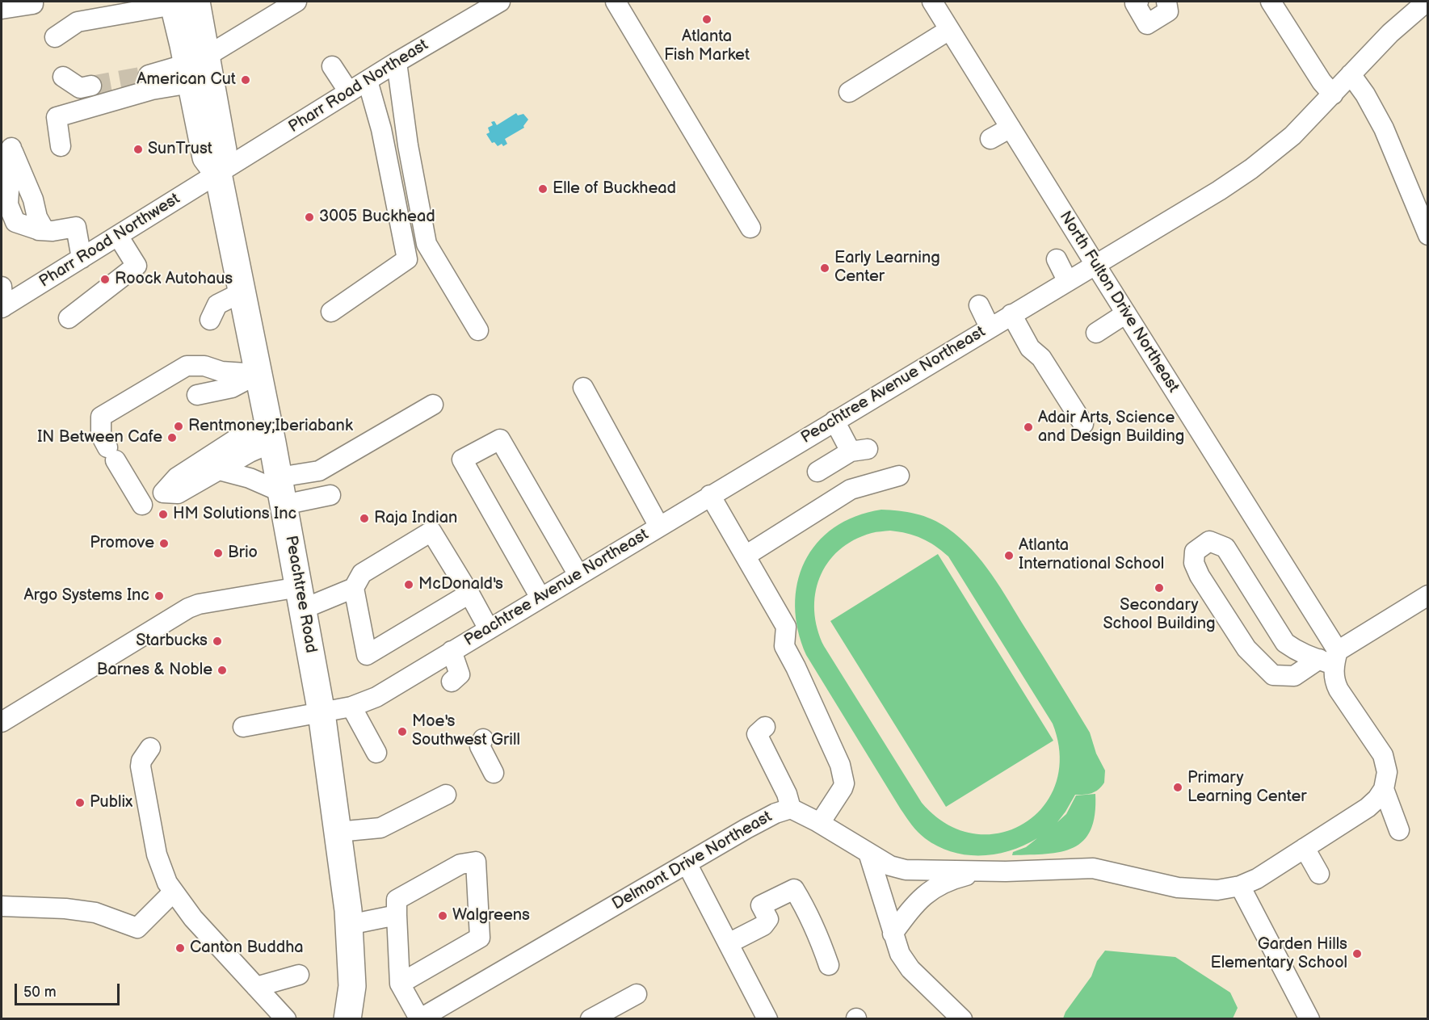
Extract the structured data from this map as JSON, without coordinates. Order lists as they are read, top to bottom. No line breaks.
{"streets":{"highway":["Peachtree Road"],"street":["Pharr Road Northeast","Pharr Road Northwest","North Fulton Drive Northeast","Peachtree Avenue Northeast","Delmont Drive Northeast"]},"crossings":[["Pharr Road Northeast","Pharr Road Northwest"],["Pharr Road Northeast","Peachtree Road"],["Pharr Road Northwest","Peachtree Road"],["North Fulton Drive Northeast","Peachtree Avenue Northeast"],["Peachtree Avenue Northeast","Peachtree Road"]],"places":["Atlanta Fish Market","American Cut","SunTrust","Elle of Buckhead","3005 Buckhead","Early Learning Center","Roock Autohaus","Rentmoney;Iberiabank","Adair Arts, Science and Design Building","IN Between Cafe","HM Solutions Inc","Raja Indian","Promove","Brio","Atlanta International School","McDonald's","Secondary School Building","Argo Systems Inc","Starbucks","Barnes & Noble","Moe's Southwest Grill","Primary Learning Center","Publix","Walgreens","Canton Buddha","Garden Hills Elementary School"],"scale_bar":"50 m"}
